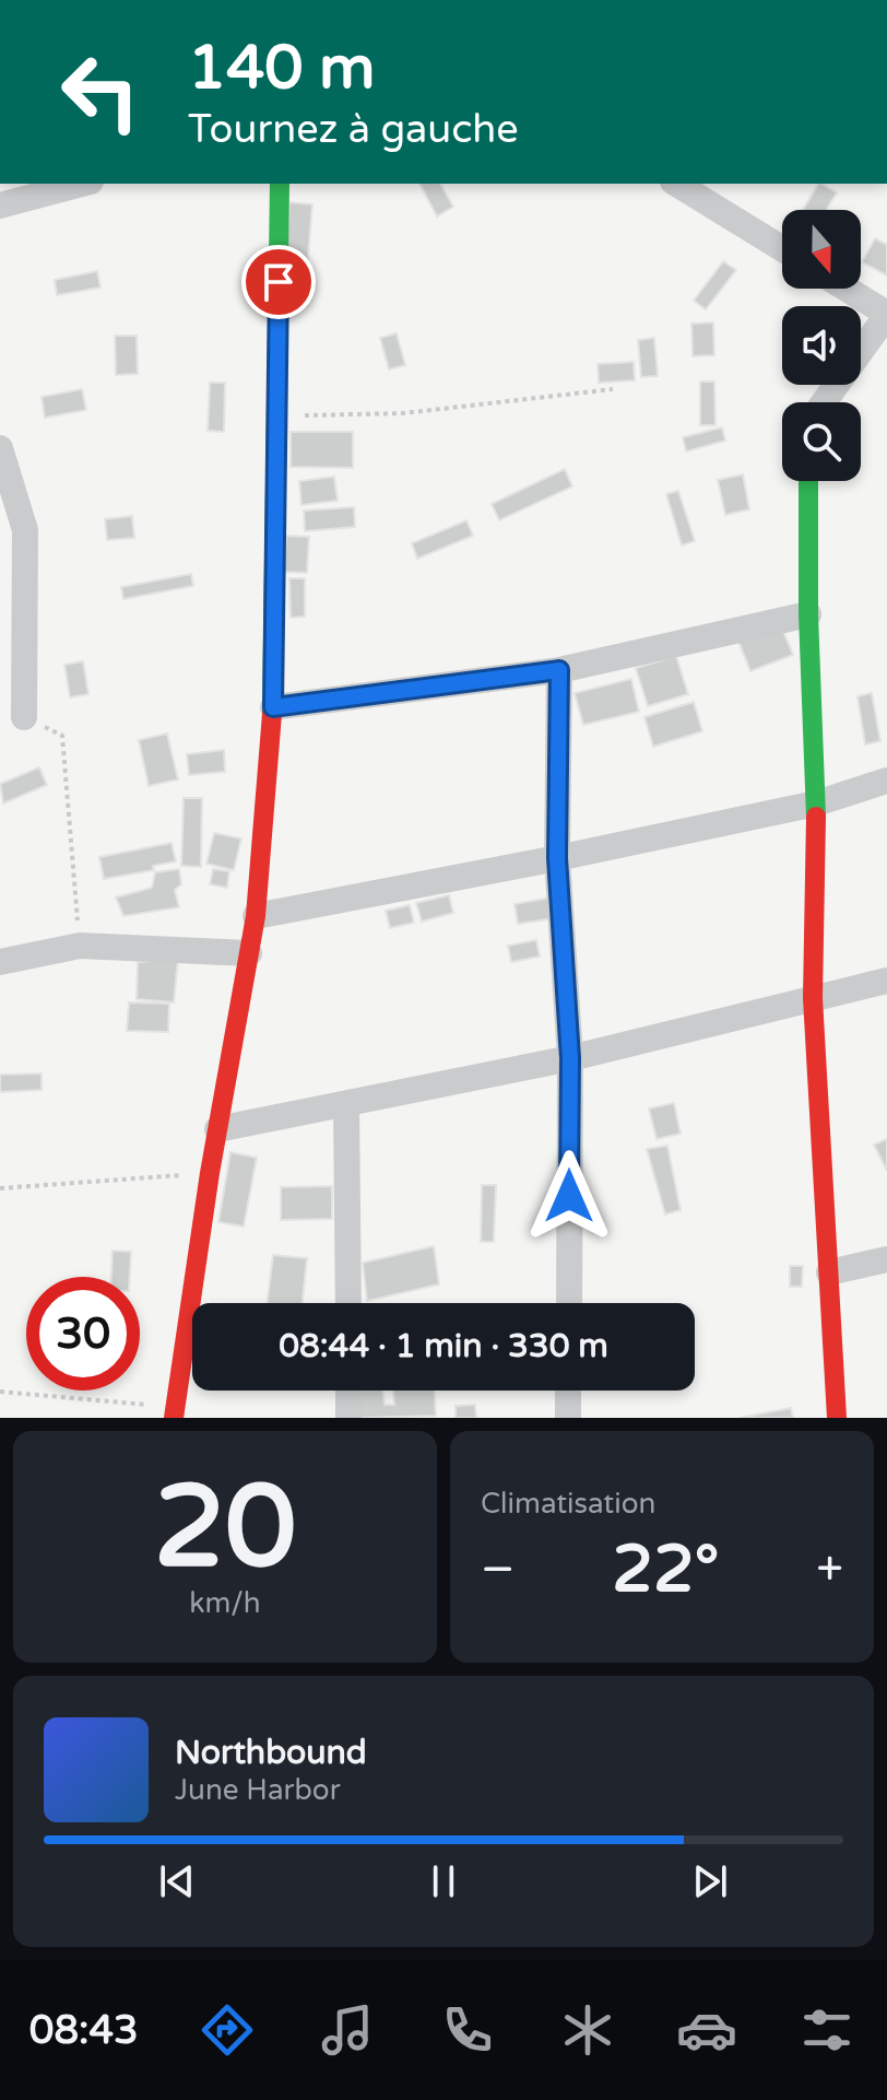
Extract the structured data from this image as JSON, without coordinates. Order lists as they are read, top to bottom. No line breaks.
{"north":"bottom","page":{"turn":["140 m","Tournez à gauche"],"limit":"30","trip":"08:44 · 1 min · 330 m","tile":[["20","km/h"],"Climatisation"],"heat":["−","22°","+"],"song":["Northbound","June Harbor"],"tabs":"08:43"}}
